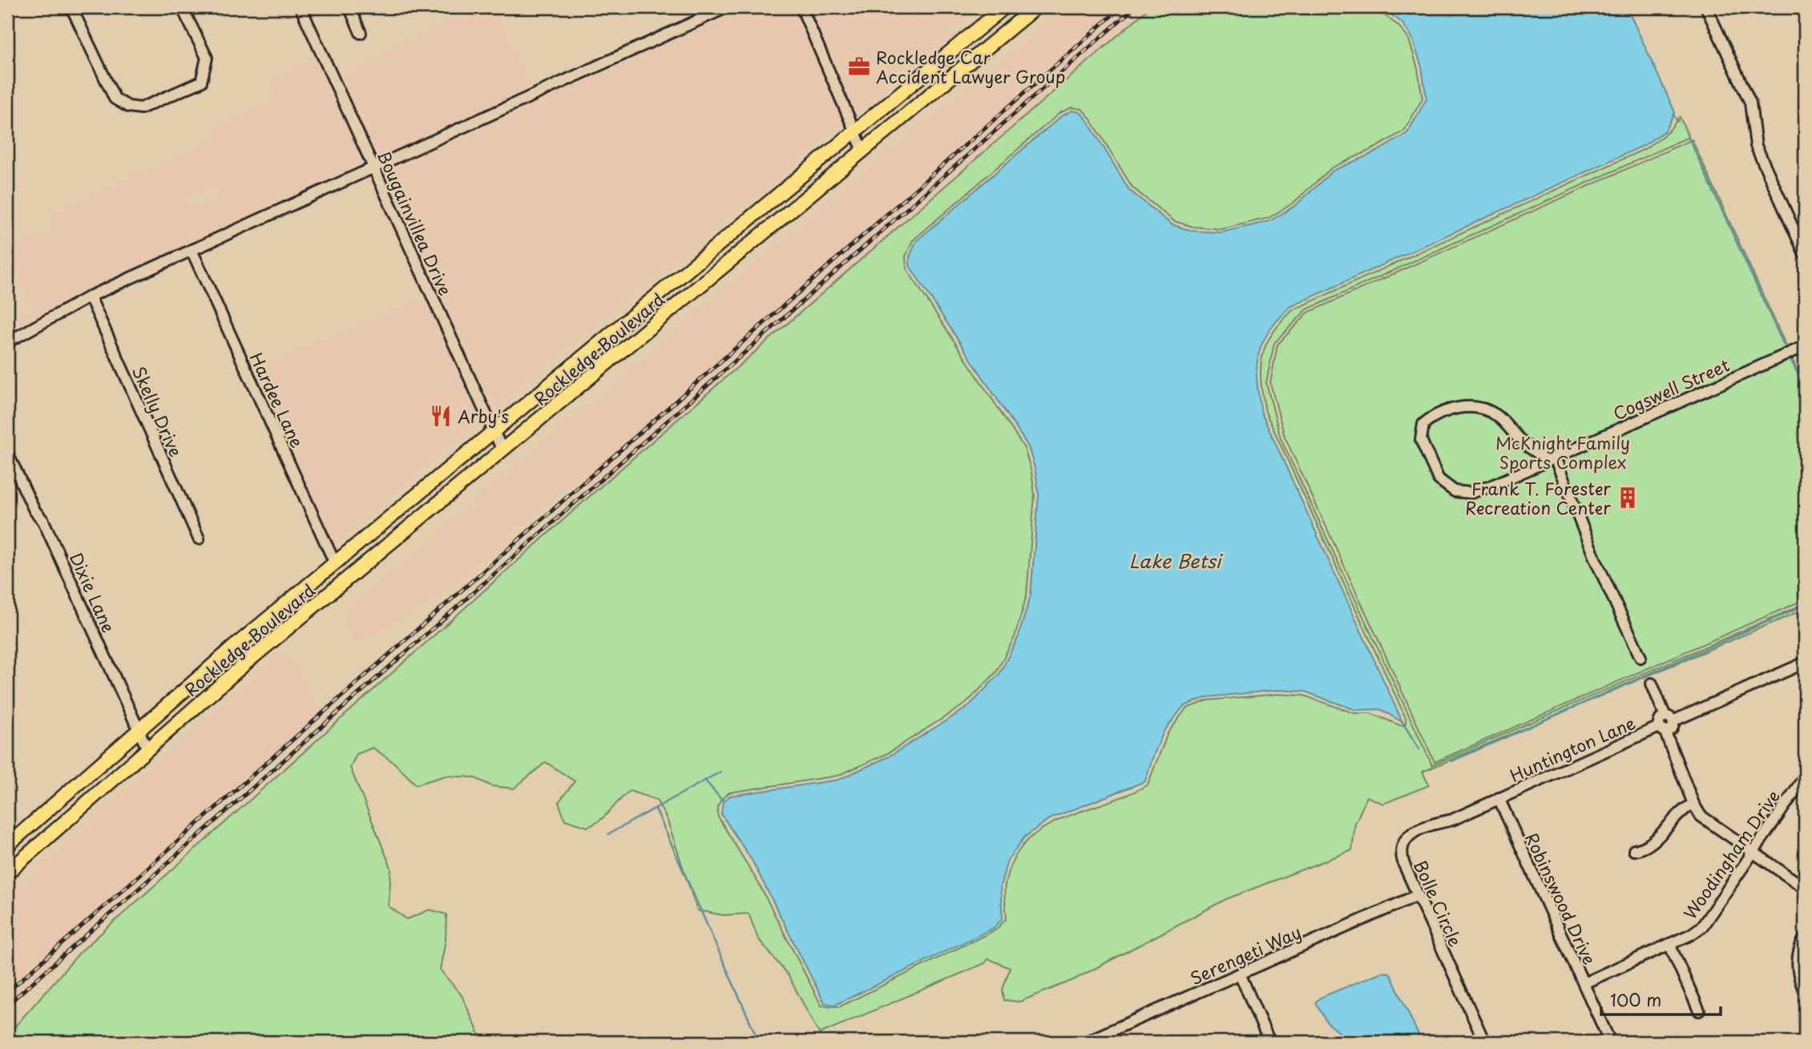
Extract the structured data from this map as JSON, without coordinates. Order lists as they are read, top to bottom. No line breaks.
{"streets":{"main road":["Rockledge Boulevard"],"street":["Bougainvillea Drive","Cogswell Street","Hardee Lane","Skelly Drive","Dixie Lane","Huntington Lane","Woodingham Drive","Robinswood Drive","Bolle Circle","Serengeti Way"]},"crossings":[["Bougainvillea Drive","Rockledge Boulevard"],["Rockledge Boulevard","Hardee Lane"],["Rockledge Boulevard","Dixie Lane"],["Huntington Lane","Robinswood Drive"],["Huntington Lane","Bolle Circle"],["Woodingham Drive","Robinswood Drive"],["Robinswood Drive","Bolle Circle"],["Bolle Circle","Serengeti Way"]],"water":["Lake Betsi"],"parks":["McKnight Family Sports Complex"],"places":{"office":["Rockledge Car Accident Lawyer Group"],"restaurant":["Arby's"],"building":["Frank T. Forester Recreation Center"]},"scale_bar":"100 m"}
